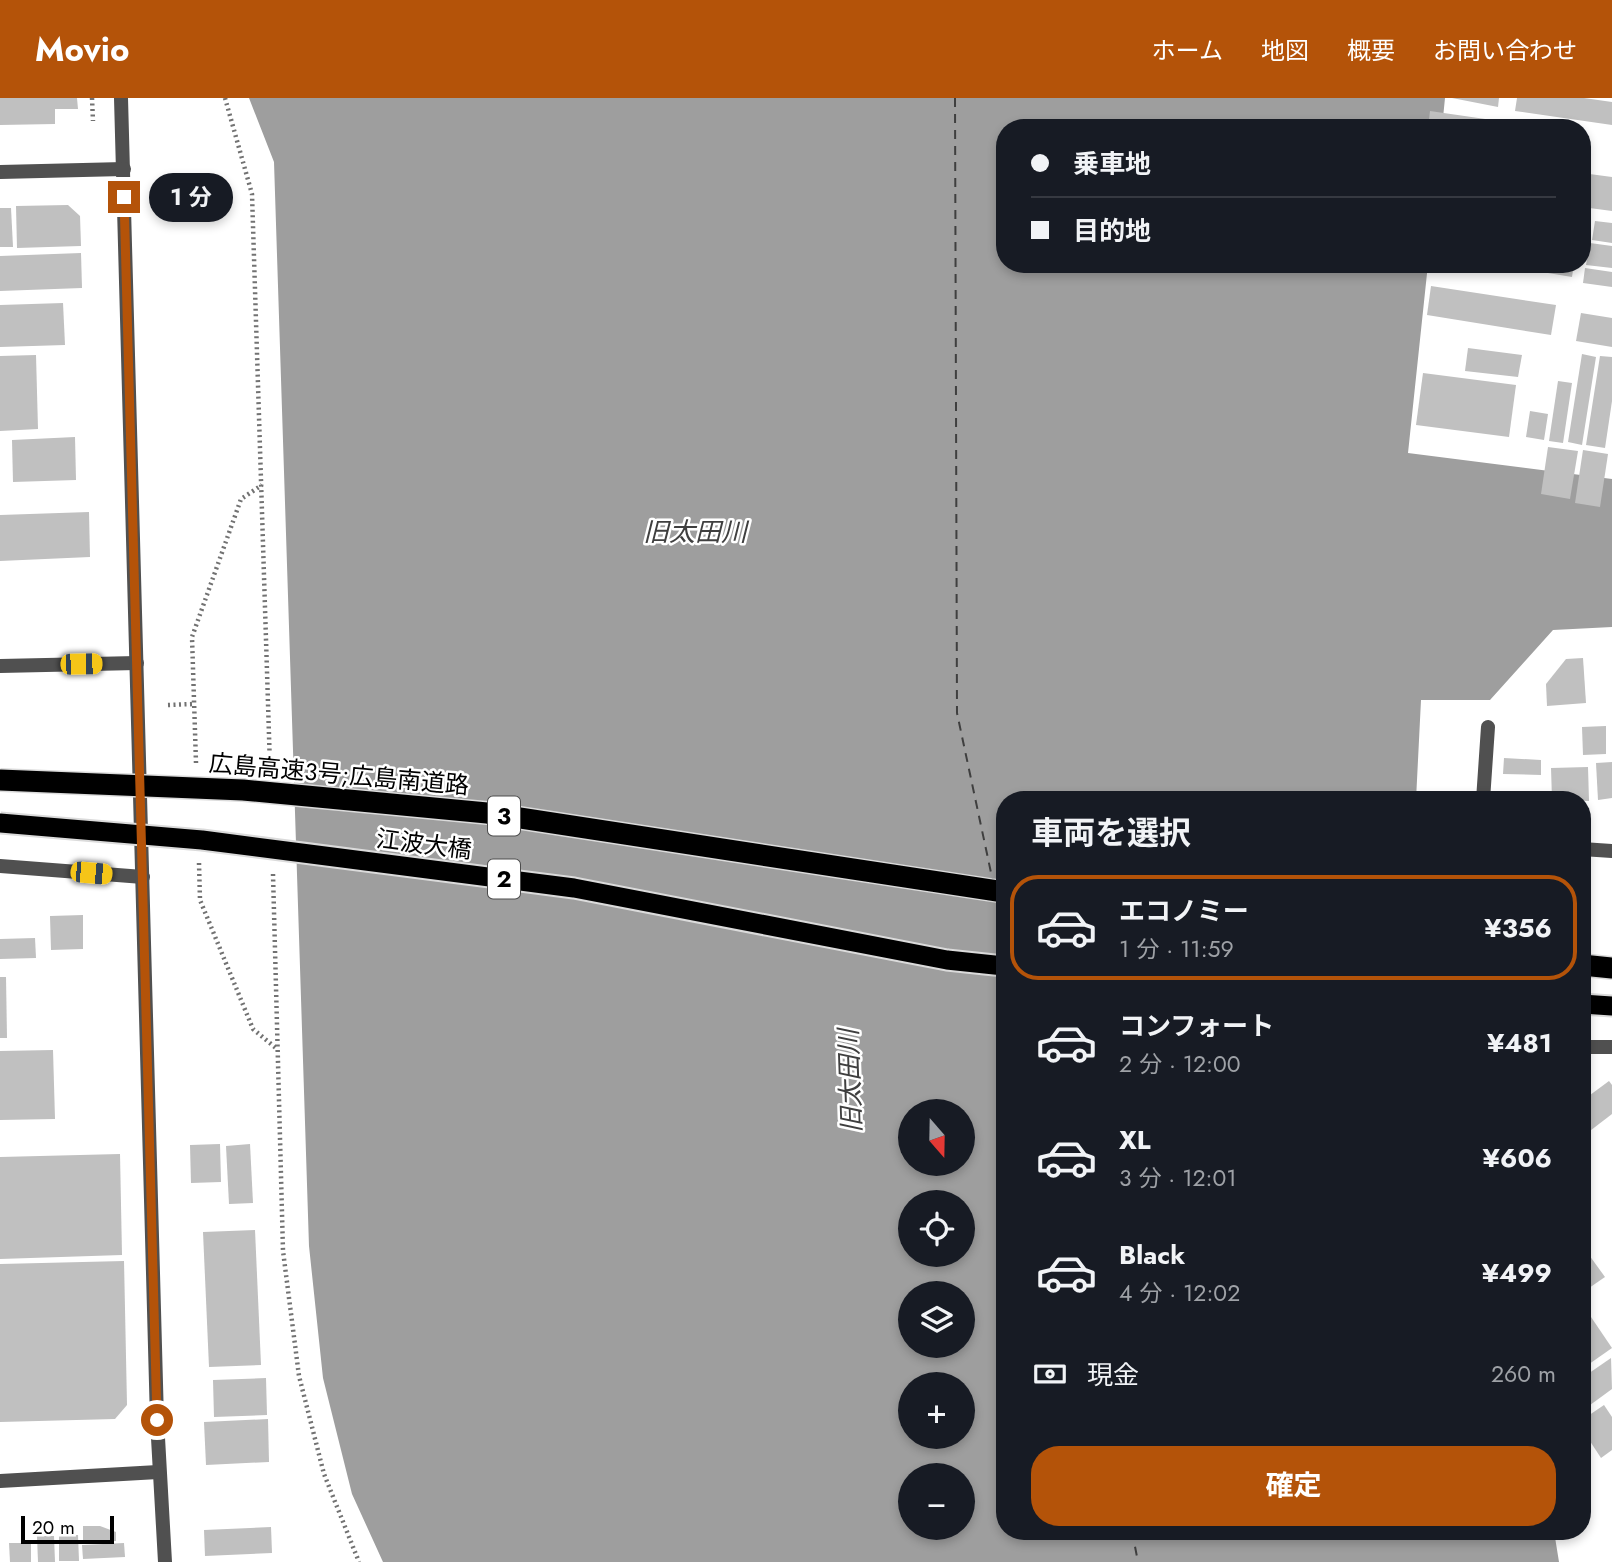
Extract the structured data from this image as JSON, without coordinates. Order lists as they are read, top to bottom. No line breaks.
{"streets":{"highway":["広島高速3号;広島南道路","3","江波大橋","2"]},"water":["旧太田川"],"scale_bar":"20 m","north":"bottom","page":{"header":"Movio","nav":["ホーム","地図","概要","お問い合わせ"],"banner":["乗車地","目的地"],"bubble":"1 分","heading":"車両を選択","list":[{"name":"エコノミー","note":"1 分 · 11:59","value":"¥356"},{"name":"コンフォート","note":"2 分 · 12:00","value":"¥481"},{"name":"XL","note":"3 分 · 12:01","value":"¥606"},{"name":"Black","note":"4 分 · 12:02","value":"¥499"}],"map_buttons":["+","−"],"pay":["現金","260 m"],"buttons":"確定","scale":"20 m"}}
